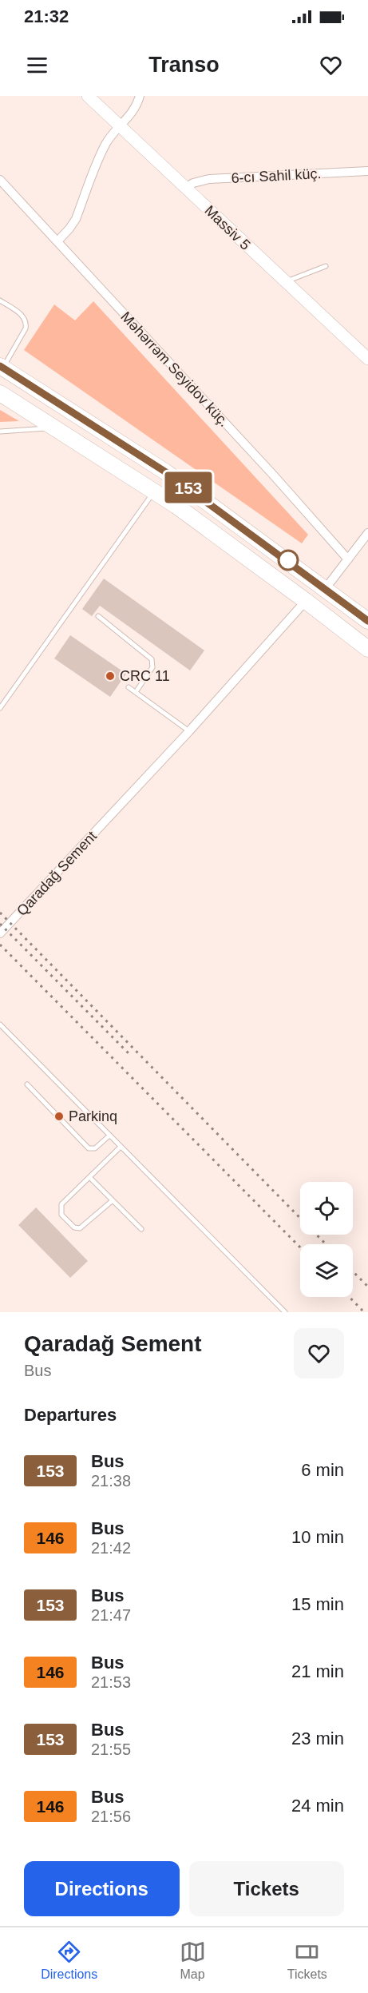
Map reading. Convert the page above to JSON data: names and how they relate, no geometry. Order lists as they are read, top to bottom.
{
  "streets": {
    "street": [
      "6-cı Sahil küç.",
      "Massiv 5",
      "Məhərrəm Seyidov küç.",
      "Qaradağ Sement"
    ]
  },
  "crossings": [
    ["6-cı Sahil küç.", "Massiv 5"]
  ],
  "places": ["CRC 11", "Parkinq"],
  "lines": ["bus line 153"],
  "page": {
    "status": "21:32",
    "header": "Transo",
    "on_map": "153",
    "heading": [
      ["Qaradağ Sement", "Bus"],
      "Departures"
    ],
    "list": [
      {
        "mark": "153",
        "name": "Bus",
        "note": "21:38",
        "value": "6 min"
      },
      {
        "mark": "146",
        "name": "Bus",
        "note": "21:42",
        "value": "10 min"
      },
      {
        "mark": "153",
        "name": "Bus",
        "note": "21:47",
        "value": "15 min"
      },
      {
        "mark": "146",
        "name": "Bus",
        "note": "21:53",
        "value": "21 min"
      },
      {
        "mark": "153",
        "name": "Bus",
        "note": "21:55",
        "value": "23 min"
      },
      {
        "mark": "146",
        "name": "Bus",
        "note": "21:56",
        "value": "24 min"
      }
    ],
    "buttons": ["Directions", "Tickets"],
    "tabs": ["Directions", "Map", "Tickets"]
  }
}
